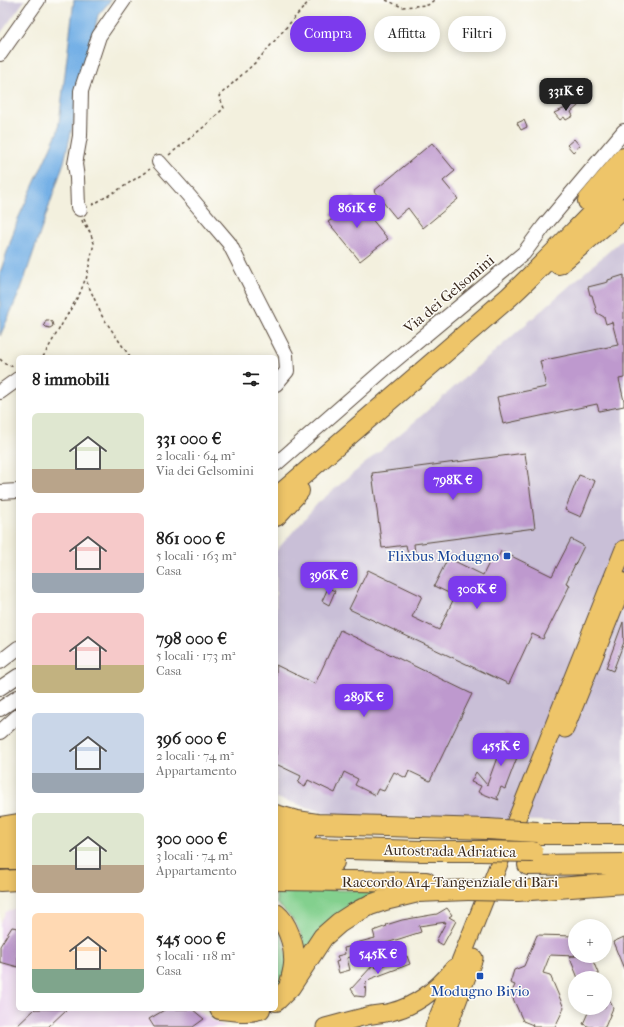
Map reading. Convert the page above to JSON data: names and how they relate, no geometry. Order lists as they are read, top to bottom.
{
  "streets": {
    "highway": ["Autostrada Adriatica", "Raccordo A14-Tangenziale di Bari"],
    "street": ["Via dei Gelsomini"]
  },
  "crossings": [
    ["Autostrada Adriatica", "Raccordo A14-Tangenziale di Bari"]
  ],
  "places": {
    "transit": ["Flixbus Modugno", "Modugno Bivio"]
  },
  "page": {
    "chip": ["Compra", "Affitta", "Filtri"],
    "price": [
      "331K €",
      "861K €",
      "798K €",
      "396K €",
      "300K €",
      "289K €",
      "455K €",
      "545K €"
    ],
    "heading": "8 immobili",
    "list": [
      {
        "name": "331 000 €",
        "note": "2 locali · 64 m² · Via dei Gelsomini"
      },
      {
        "name": "861 000 €",
        "note": "5 locali · 163 m² · Casa"
      },
      {
        "name": "798 000 €",
        "note": "5 locali · 173 m² · Casa"
      },
      {
        "name": "396 000 €",
        "note": "2 locali · 74 m² · Appartamento"
      },
      {
        "name": "300 000 €",
        "note": "3 locali · 74 m² · Appartamento"
      },
      {
        "name": "545 000 €",
        "note": "5 locali · 118 m² · Casa"
      }
    ],
    "map_buttons": ["+", "−"]
  }
}
